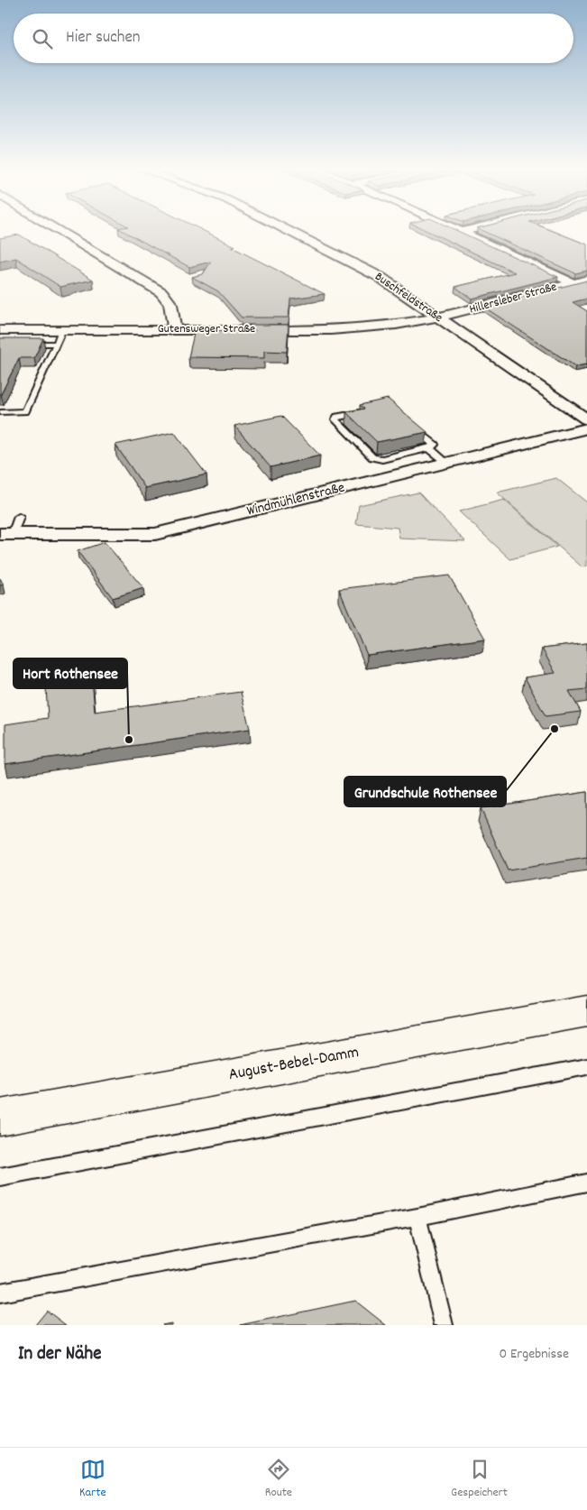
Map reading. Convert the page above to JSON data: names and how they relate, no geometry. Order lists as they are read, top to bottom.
{
  "streets": {
    "main road": ["August-Bebel-Damm"],
    "street": [
      "Buschfeldstraße",
      "Hillersleber Straße",
      "Gutensweger Straße",
      "Windmühlenstraße"
    ]
  },
  "crossings": [
    ["Buschfeldstraße", "Hillersleber Straße"],
    ["Buschfeldstraße", "Gutensweger Straße"],
    ["Hillersleber Straße", "Gutensweger Straße"]
  ],
  "places": ["Grundschule Rothensee", "Hort Rothensee"],
  "page": {
    "search": "Hier suchen",
    "heading": ["In der Nähe", "0 Ergebnisse"],
    "nav": ["Karte", "Route", "Gespeichert"]
  }
}
